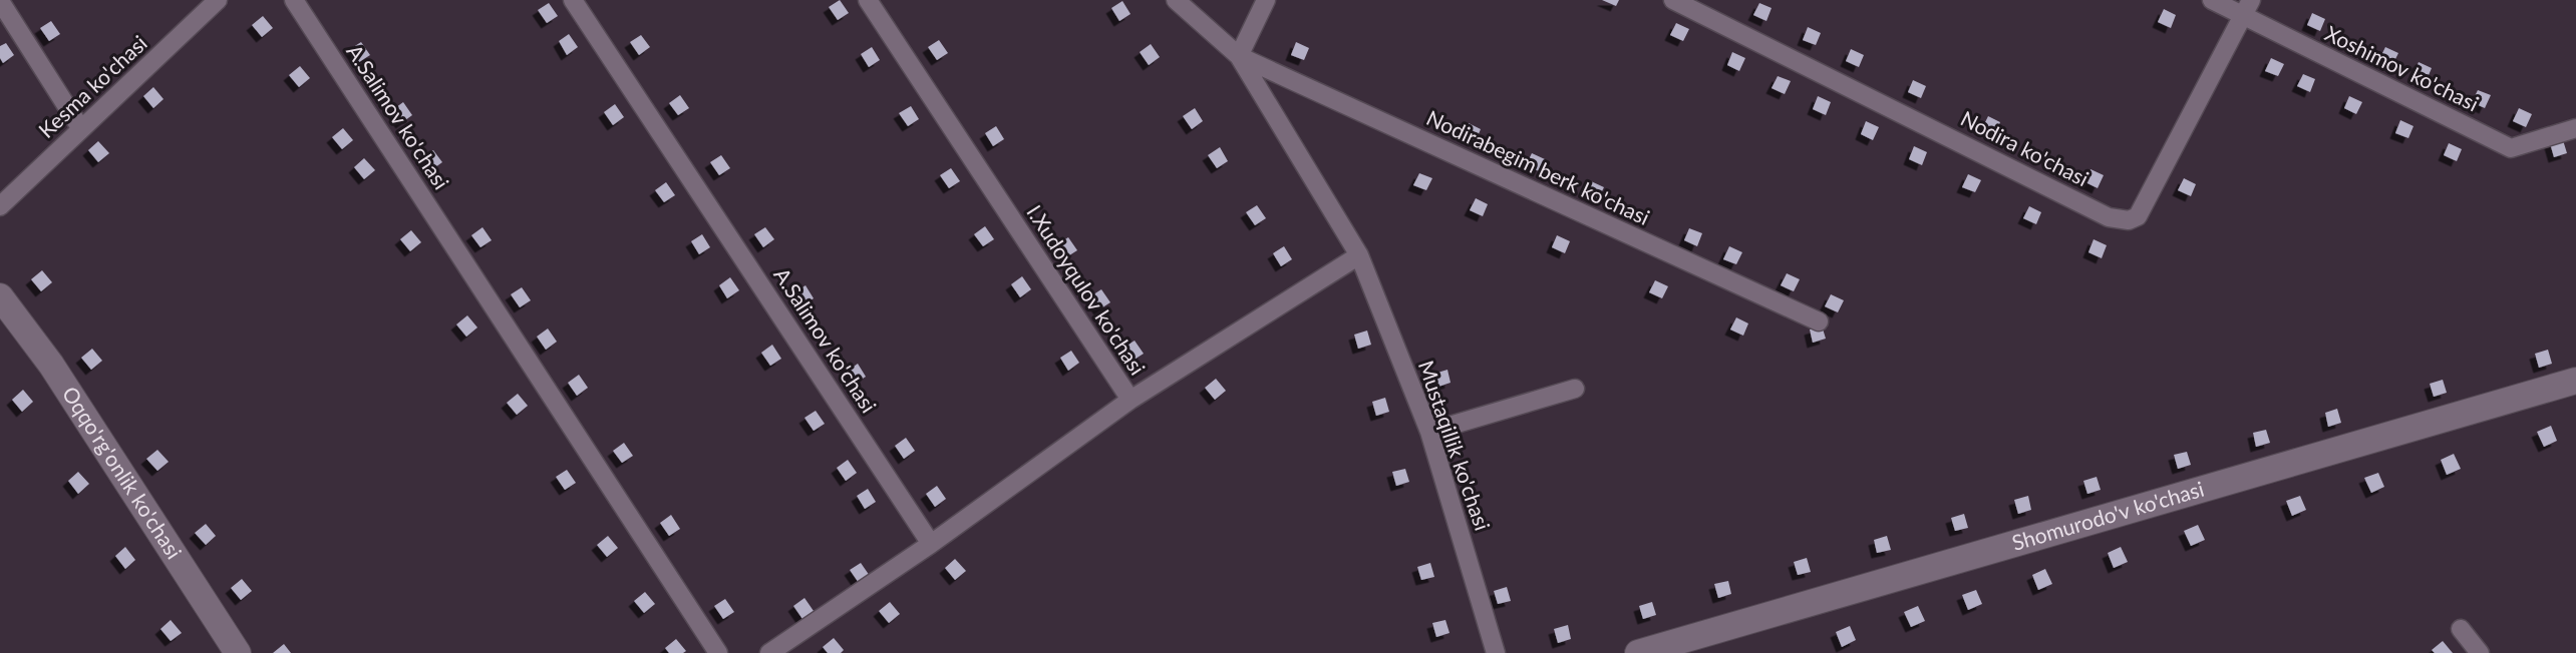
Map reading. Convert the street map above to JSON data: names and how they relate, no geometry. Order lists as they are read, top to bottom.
{
  "streets": {
    "street": [
      "Xoshimov ko'chasi",
      "Kesma ko'chasi",
      "A.Salimov ko'chasi",
      "Nodira ko'chasi",
      "Nodirabegim berk ko'chasi",
      "I.Xudoyqulov ko'chasi",
      "Mustaqillik ko'chasi",
      "Oqqo'rg'onlik ko'chasi",
      "Shomurodo'v ko'chasi"
    ]
  },
  "crossings": [
    ["Xoshimov ko'chasi", "Nodira ko'chasi"],
    ["A.Salimov ko'chasi", "I.Xudoyqulov ko'chasi"],
    ["Nodirabegim berk ko'chasi", "Mustaqillik ko'chasi"]
  ]
}
